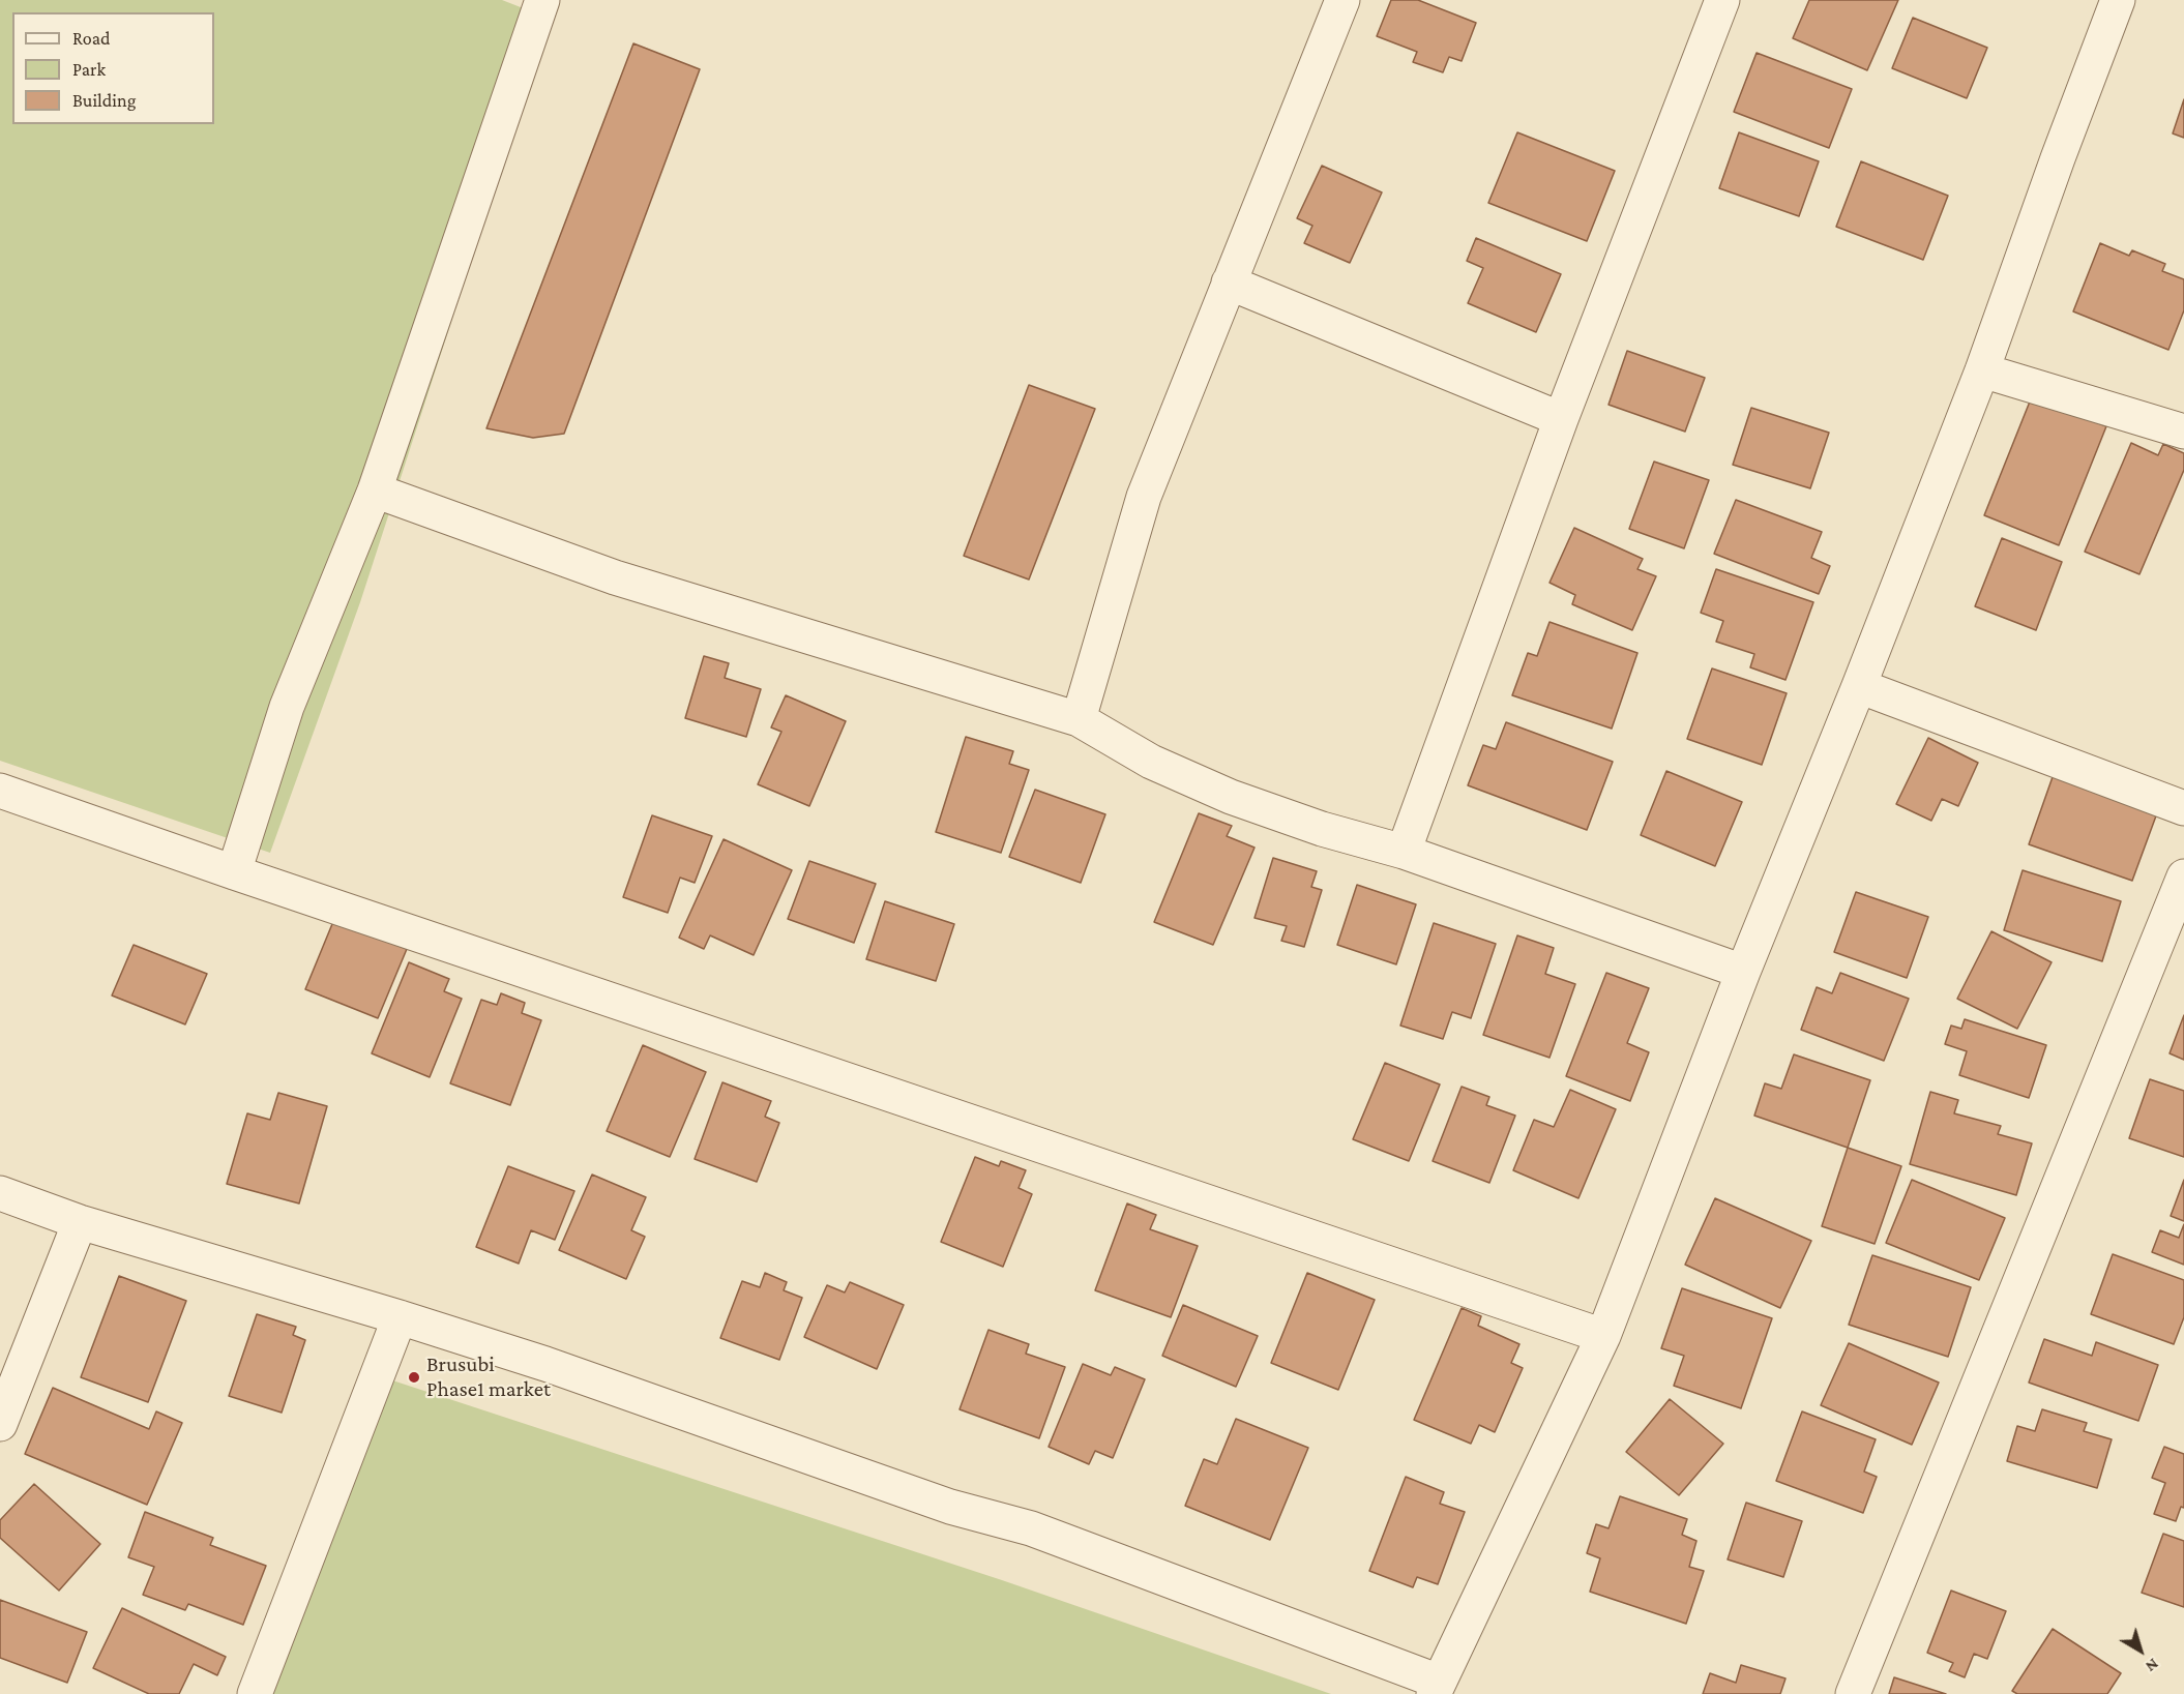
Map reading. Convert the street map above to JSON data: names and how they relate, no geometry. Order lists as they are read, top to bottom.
{
  "places": ["Brusubi Phase1 market"],
  "legend": ["Road", "Park", "Building"],
  "north": "bottom right"
}
